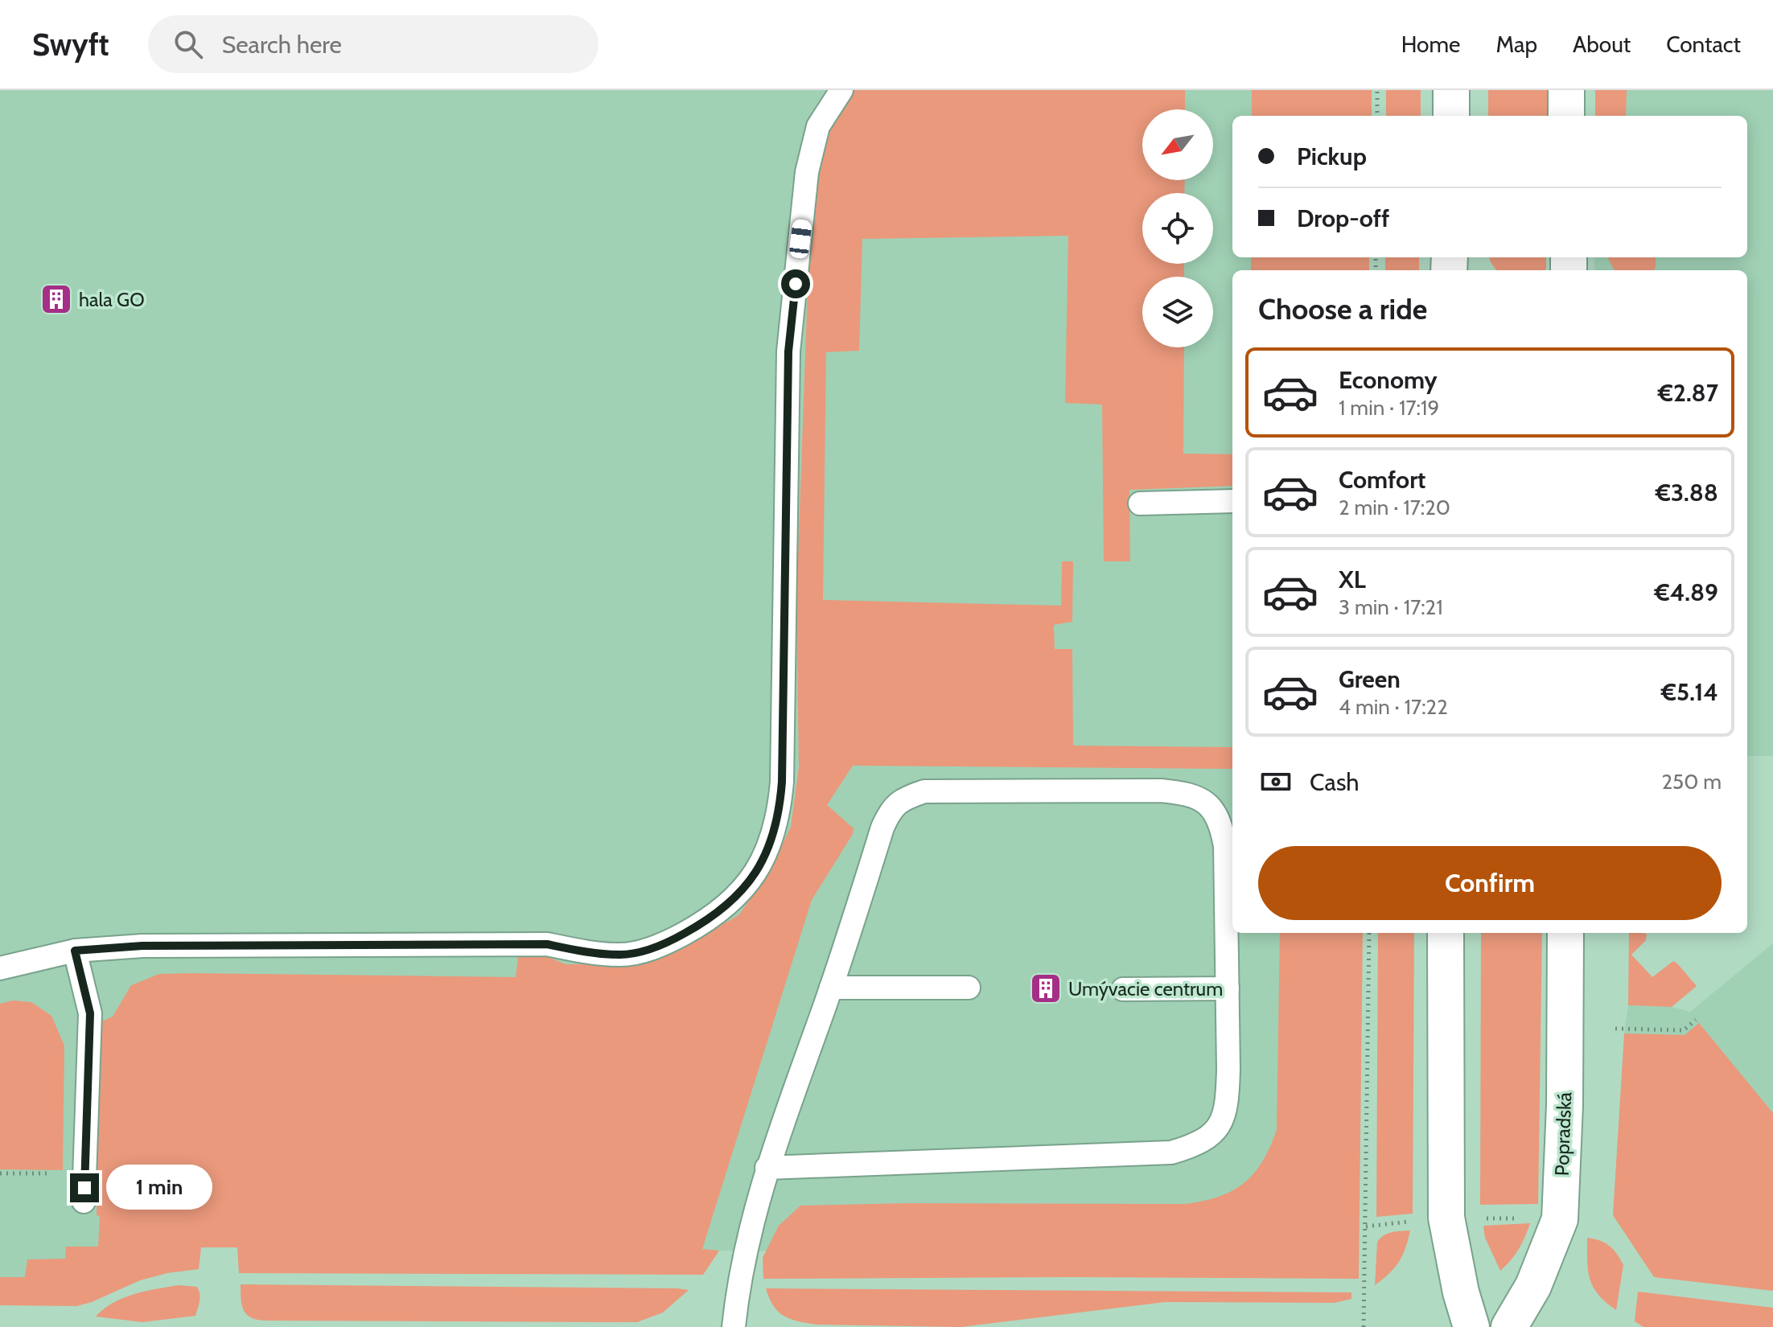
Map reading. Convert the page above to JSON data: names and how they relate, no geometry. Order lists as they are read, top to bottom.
{
  "streets": {
    "street": ["Popradská"]
  },
  "places": {
    "building": ["hala GO", "Umývacie centrum"]
  },
  "north": "bottom left",
  "page": {
    "header": "Swyft",
    "search": "Search here",
    "nav": [
      "Home",
      "Map",
      "About",
      "Contact"
    ],
    "banner": ["Pickup", "Drop-off"],
    "heading": "Choose a ride",
    "list": [
      {
        "name": "Economy",
        "note": "1 min · 17:19",
        "value": "€2.87"
      },
      {
        "name": "Comfort",
        "note": "2 min · 17:20",
        "value": "€3.88"
      },
      {
        "name": "XL",
        "note": "3 min · 17:21",
        "value": "€4.89"
      },
      {
        "name": "Green",
        "note": "4 min · 17:22",
        "value": "€5.14"
      }
    ],
    "pay": ["Cash", "250 m"],
    "buttons": "Confirm",
    "bubble": "1 min"
  }
}
